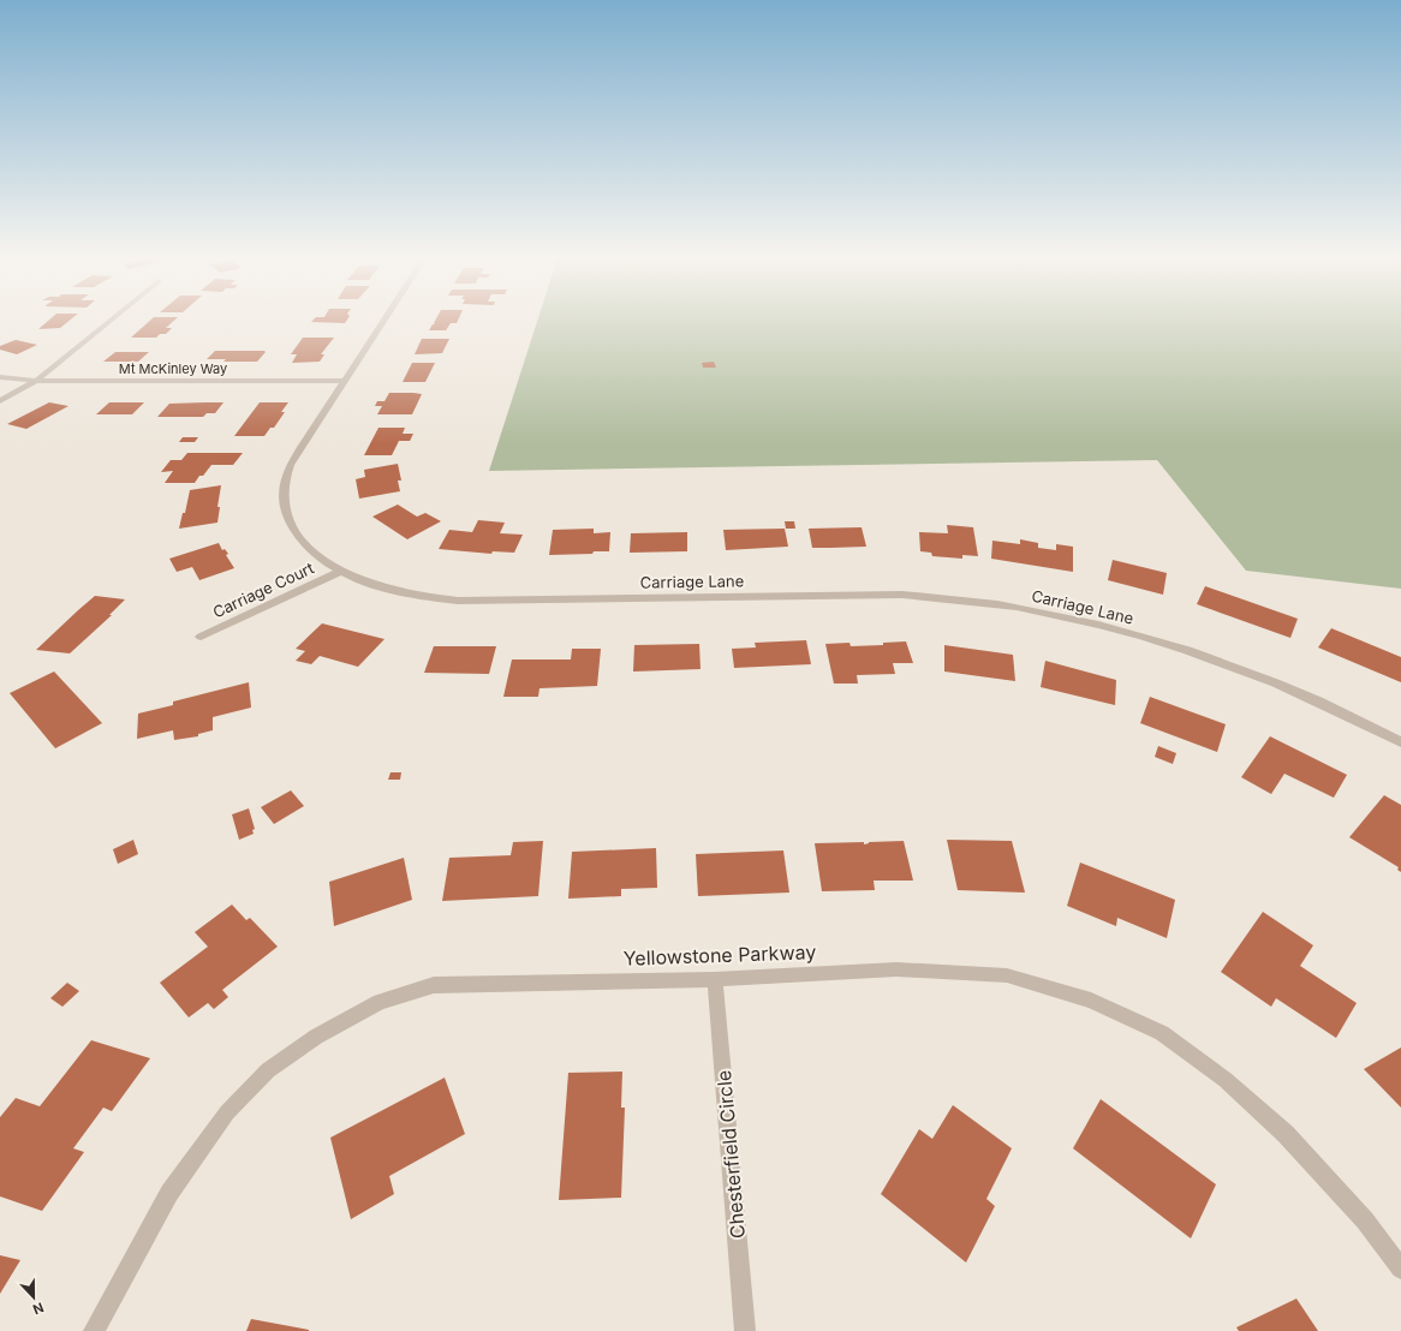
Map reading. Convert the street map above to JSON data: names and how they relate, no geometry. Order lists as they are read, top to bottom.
{
  "streets": {
    "street": [
      "Mt McKinley Way",
      "Carriage Lane",
      "Carriage Court",
      "Yellowstone Parkway",
      "Chesterfield Circle"
    ]
  },
  "crossings": [
    ["Mt McKinley Way", "Carriage Lane"],
    ["Carriage Lane", "Carriage Court"],
    ["Yellowstone Parkway", "Chesterfield Circle"]
  ],
  "north": "bottom"
}
